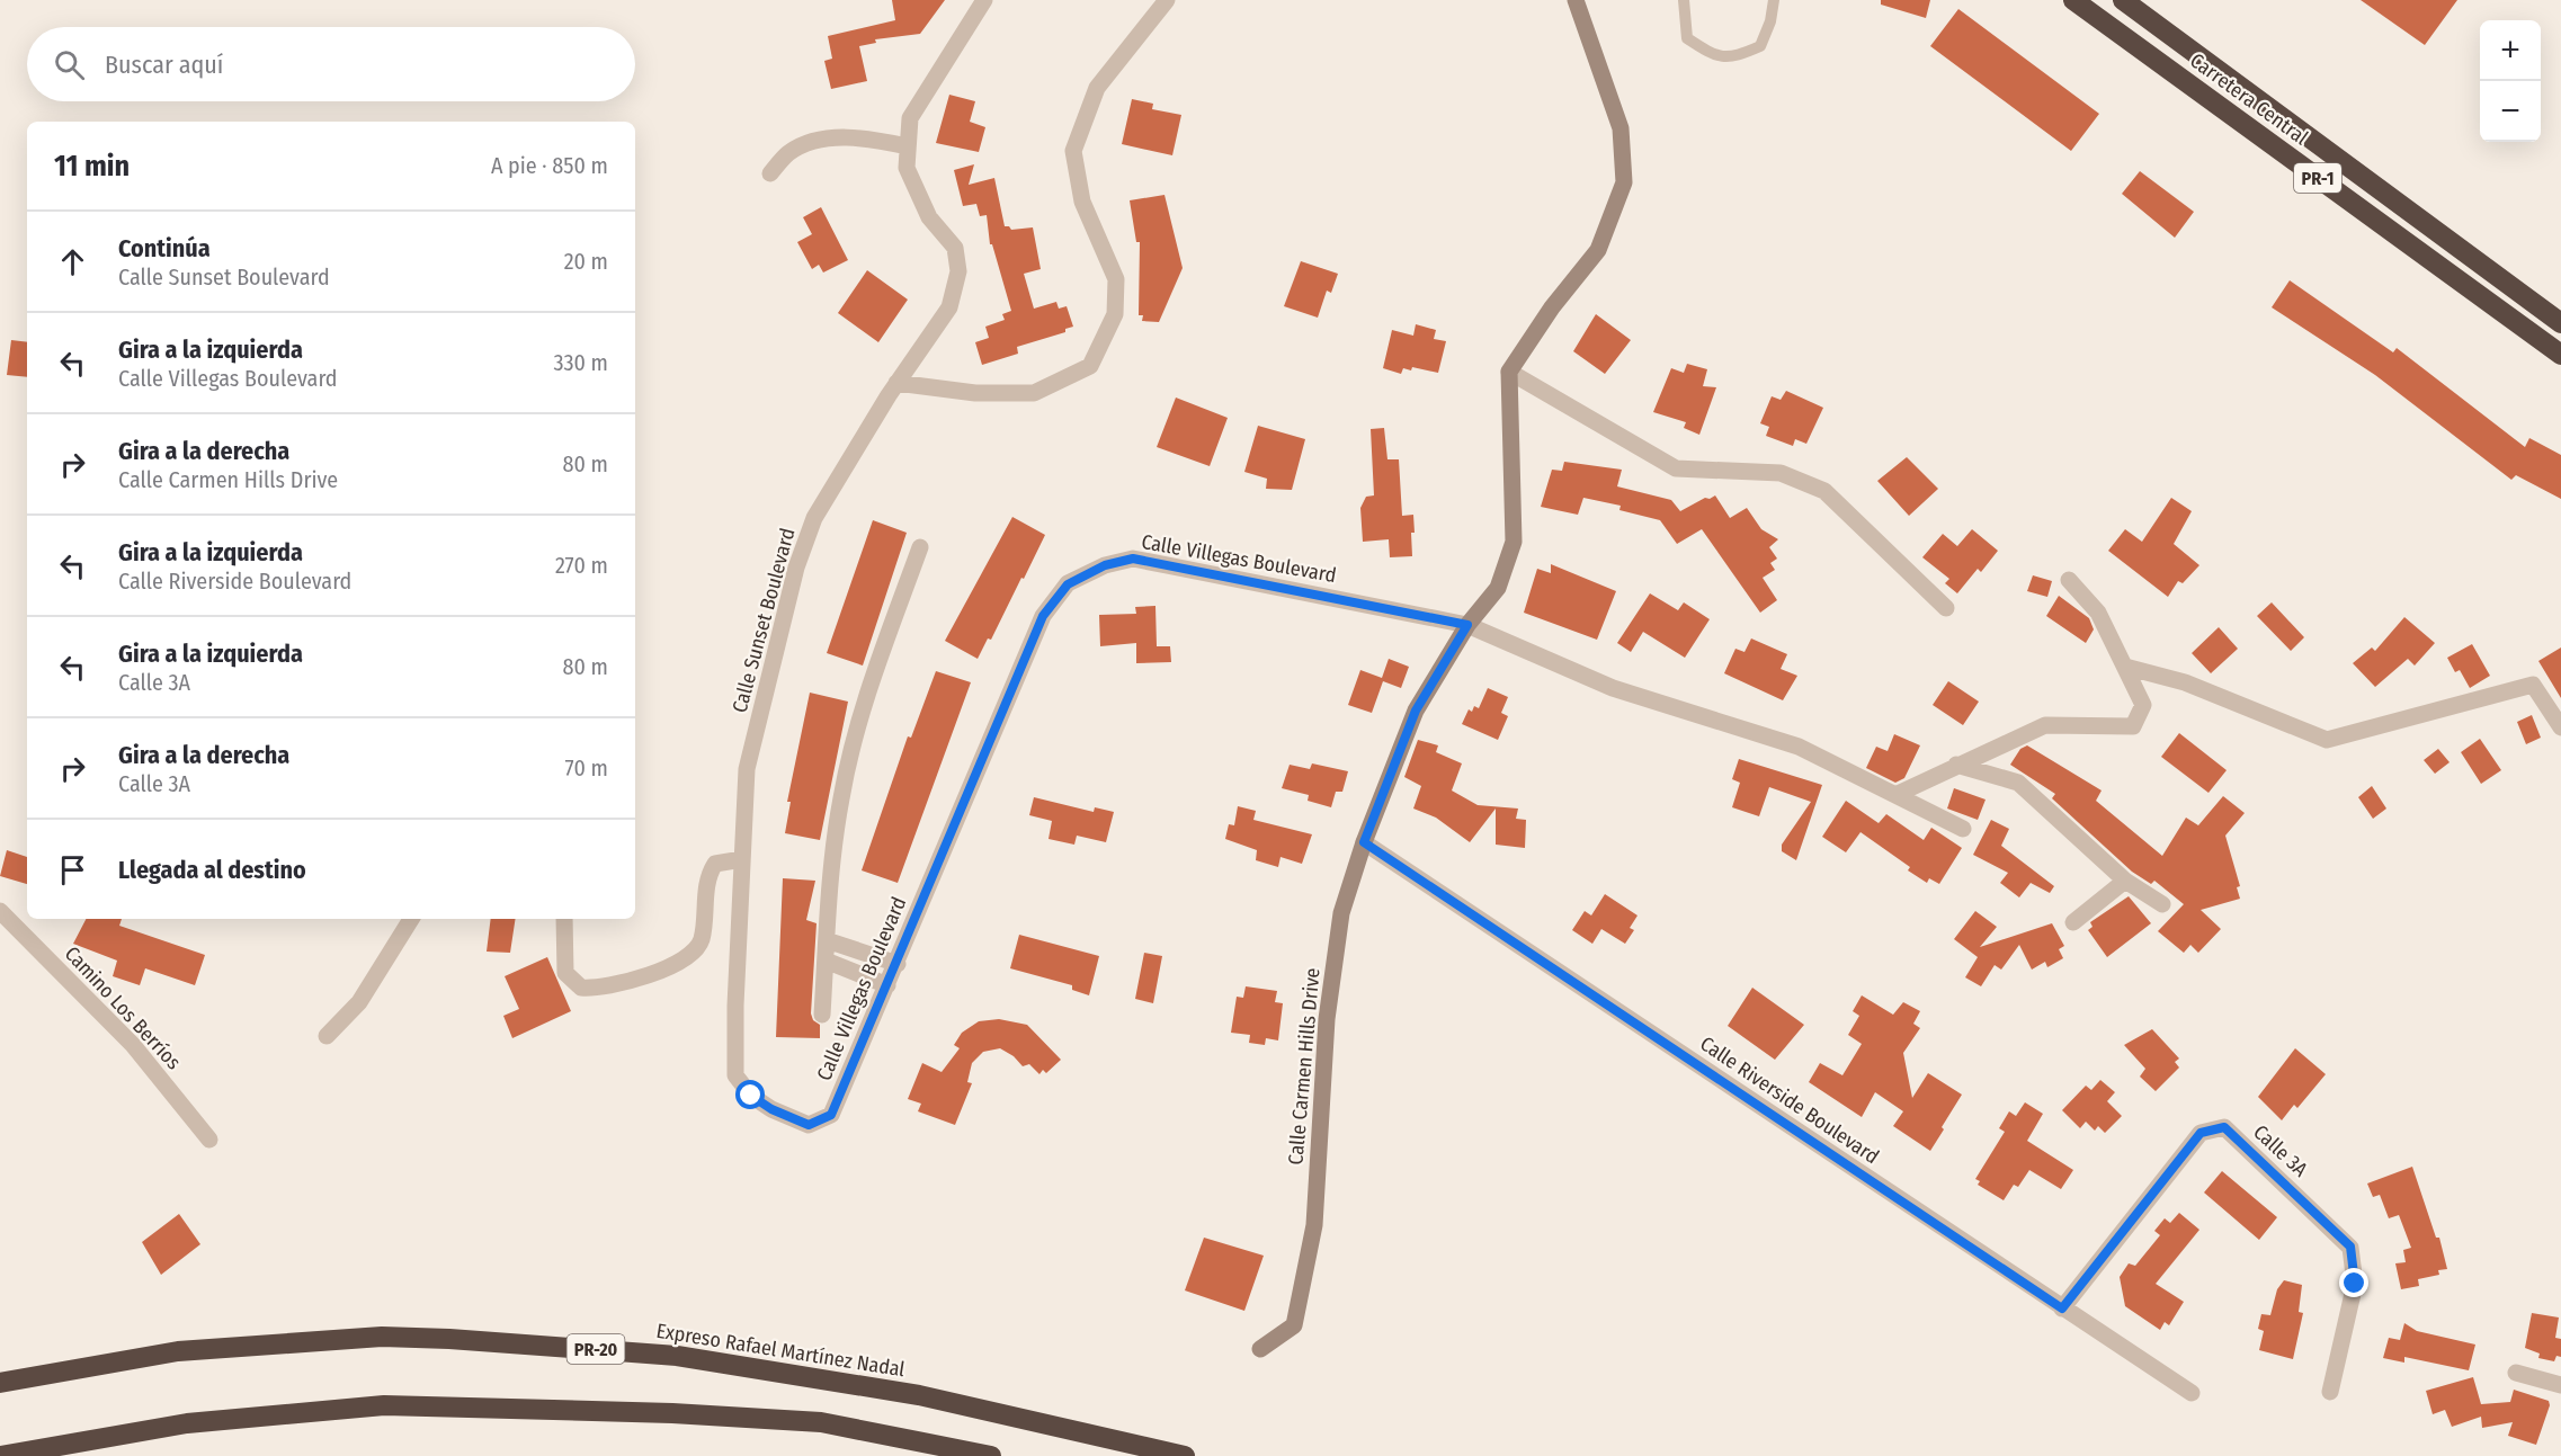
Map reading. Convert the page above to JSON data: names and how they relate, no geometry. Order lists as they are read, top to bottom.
{
  "streets": {
    "highway": [
      "Carretera Central",
      "PR-1",
      "PR-20",
      "Expreso Rafael Martínez Nadal"
    ],
    "street": [
      "Calle Villegas Boulevard",
      "Calle Sunset Boulevard",
      "Camino Los Berríos",
      "Calle Carmen Hills Drive",
      "Calle Riverside Boulevard",
      "Calle 3A"
    ]
  },
  "crossings": [
    ["Calle Villegas Boulevard", "Calle Sunset Boulevard"],
    ["Calle Villegas Boulevard", "Calle Carmen Hills Drive"],
    ["Calle Carmen Hills Drive", "Calle Riverside Boulevard"],
    ["Calle Riverside Boulevard", "Calle 3A"]
  ],
  "page": {
    "map_buttons": ["+", "−"],
    "search": "Buscar aquí",
    "heading": ["11 min", "A pie · 850 m"],
    "list": [
      ["Continúa", "Calle Sunset Boulevard", "20 m"],
      ["Gira a la izquierda", "Calle Villegas Boulevard", "330 m"],
      ["Gira a la derecha", "Calle Carmen Hills Drive", "80 m"],
      ["Gira a la izquierda", "Calle Riverside Boulevard", "270 m"],
      ["Gira a la izquierda", "Calle 3A", "80 m"],
      ["Gira a la derecha", "Calle 3A", "70 m"],
      "Llegada al destino"
    ]
  }
}
